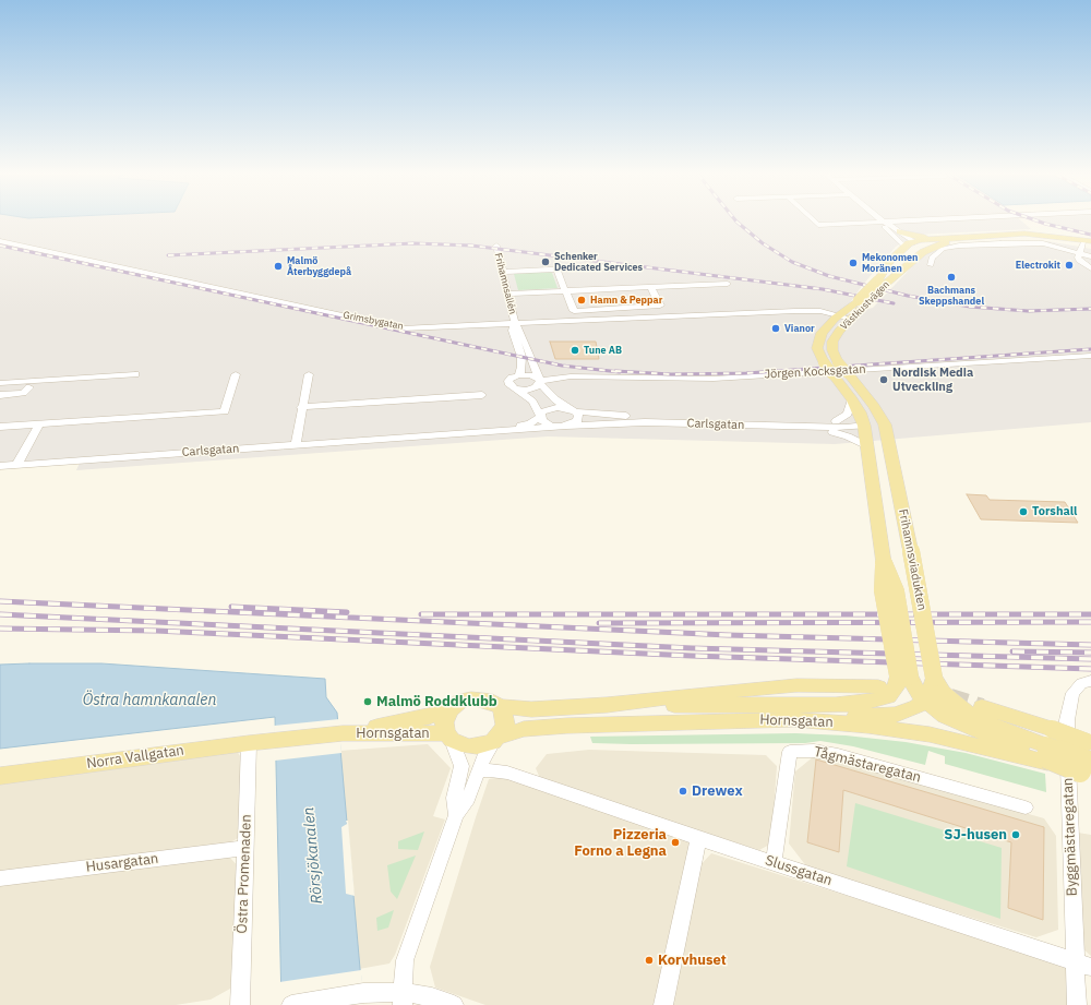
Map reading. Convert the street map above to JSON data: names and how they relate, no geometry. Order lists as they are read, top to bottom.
{
  "streets": {
    "main road": [
      "Västkustvägen",
      "Carlsgatan",
      "Frihamnsviadukten",
      "Hornsgatan",
      "Norra Vallgatan"
    ],
    "street": [
      "Frihamnsallén",
      "Grimsbygatan",
      "Jörgen Kocksgatan",
      "Tågmästaregatan",
      "Byggmästaregatan",
      "Husargatan",
      "Slussgatan",
      "Östra Promenaden"
    ]
  },
  "crossings": [
    ["Frihamnsallén", "Grimsbygatan"],
    ["Frihamnsallén", "Jörgen Kocksgatan"],
    ["Västkustvägen", "Grimsbygatan"],
    ["Västkustvägen", "Carlsgatan"],
    ["Västkustvägen", "Frihamnsviadukten"],
    ["Carlsgatan", "Frihamnsviadukten"],
    ["Frihamnsviadukten", "Hornsgatan"],
    ["Hornsgatan", "Norra Vallgatan"],
    ["Norra Vallgatan", "Östra Promenaden"],
    ["Tågmästaregatan", "Slussgatan"],
    ["Byggmästaregatan", "Slussgatan"],
    ["Husargatan", "Östra Promenaden"]
  ],
  "water": ["Östra hamnkanalen", "Rörsjökanalen"],
  "places": [
    "Schenker Dedicated Services",
    "Mekonomen Moränen",
    "Electrokit",
    "Malmö Återbyggdepå",
    "Bachmans Skeppshandel",
    "Hamn & Peppar",
    "Vianor",
    "Tune AB",
    "Nordisk Media Utveckling",
    "Torshall",
    "Malmö Roddklubb",
    "Drewex",
    "SJ-husen",
    "Pizzeria Forno a Legna",
    "Korvhuset"
  ]
}
